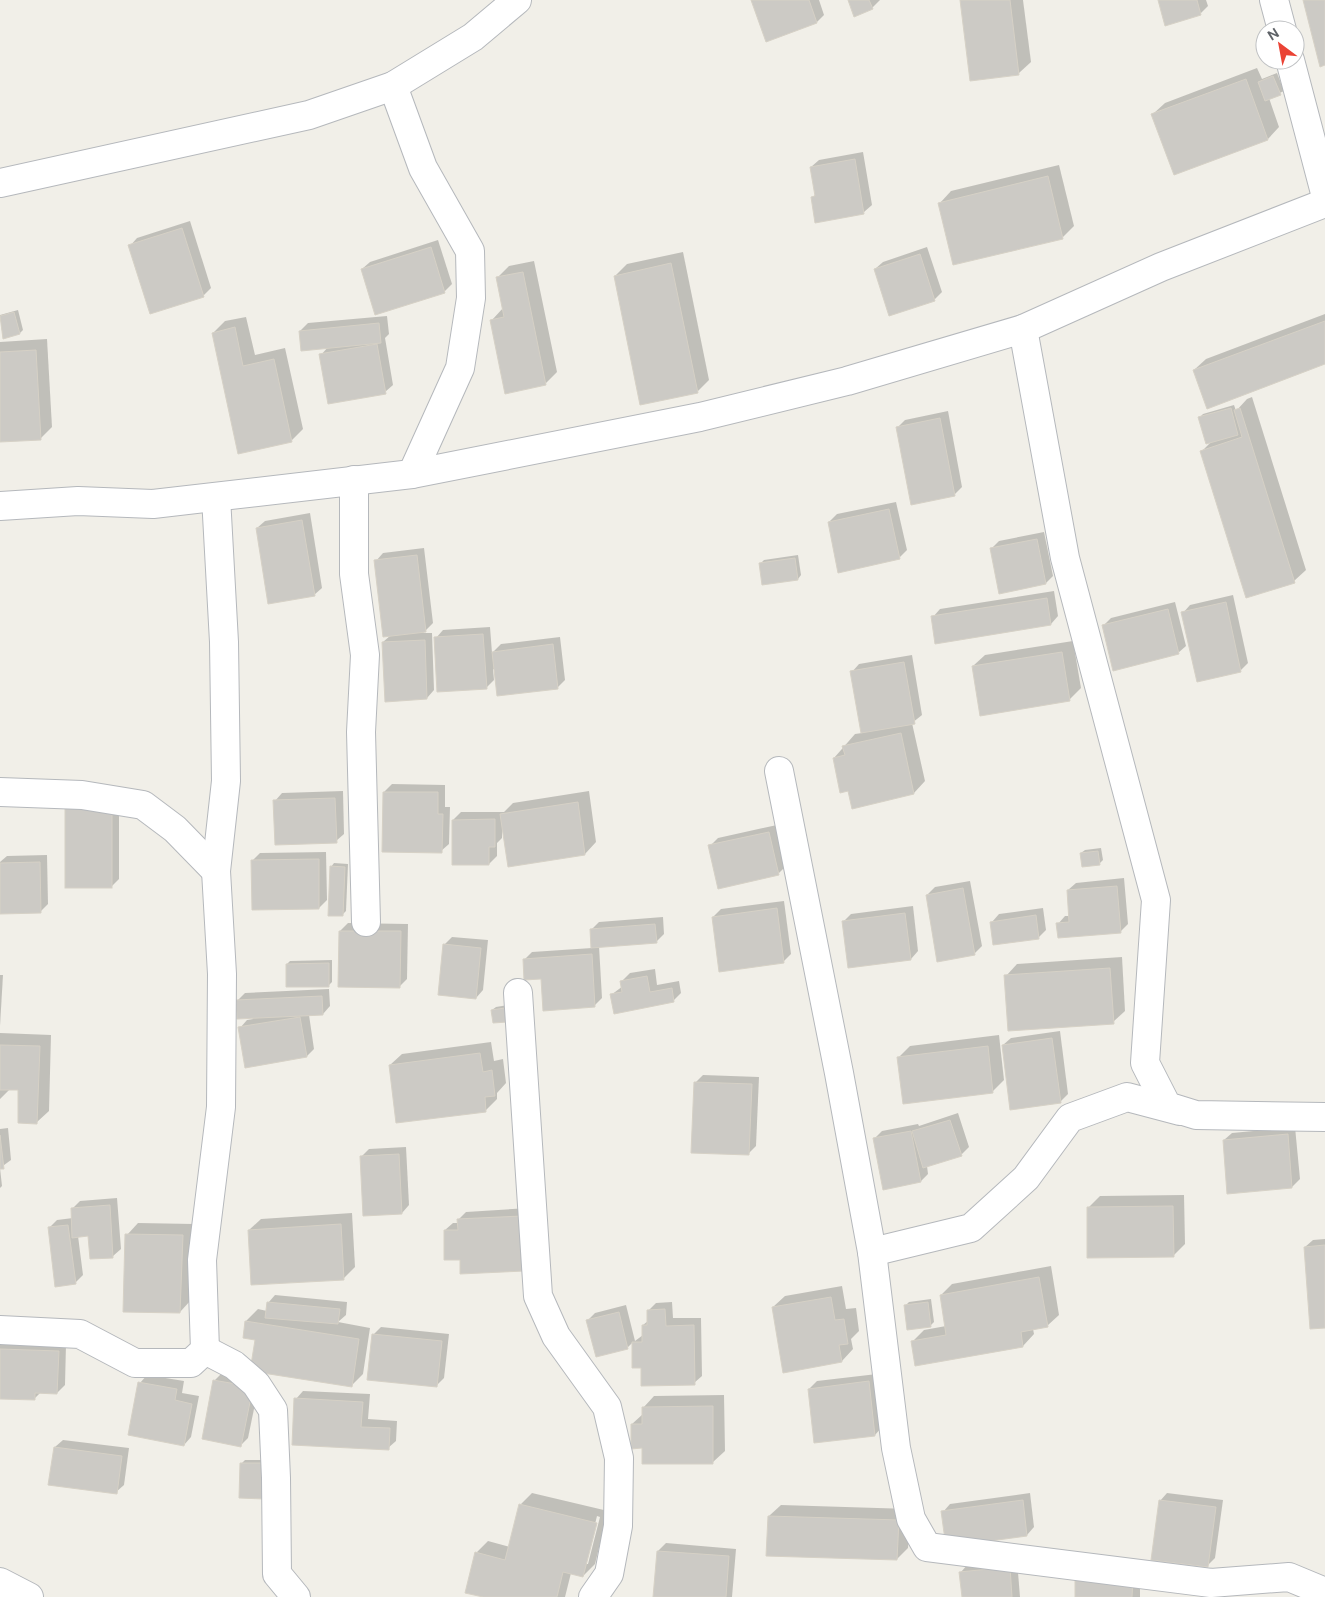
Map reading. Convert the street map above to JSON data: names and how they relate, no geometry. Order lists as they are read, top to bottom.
{
  "north": "top left"
}
